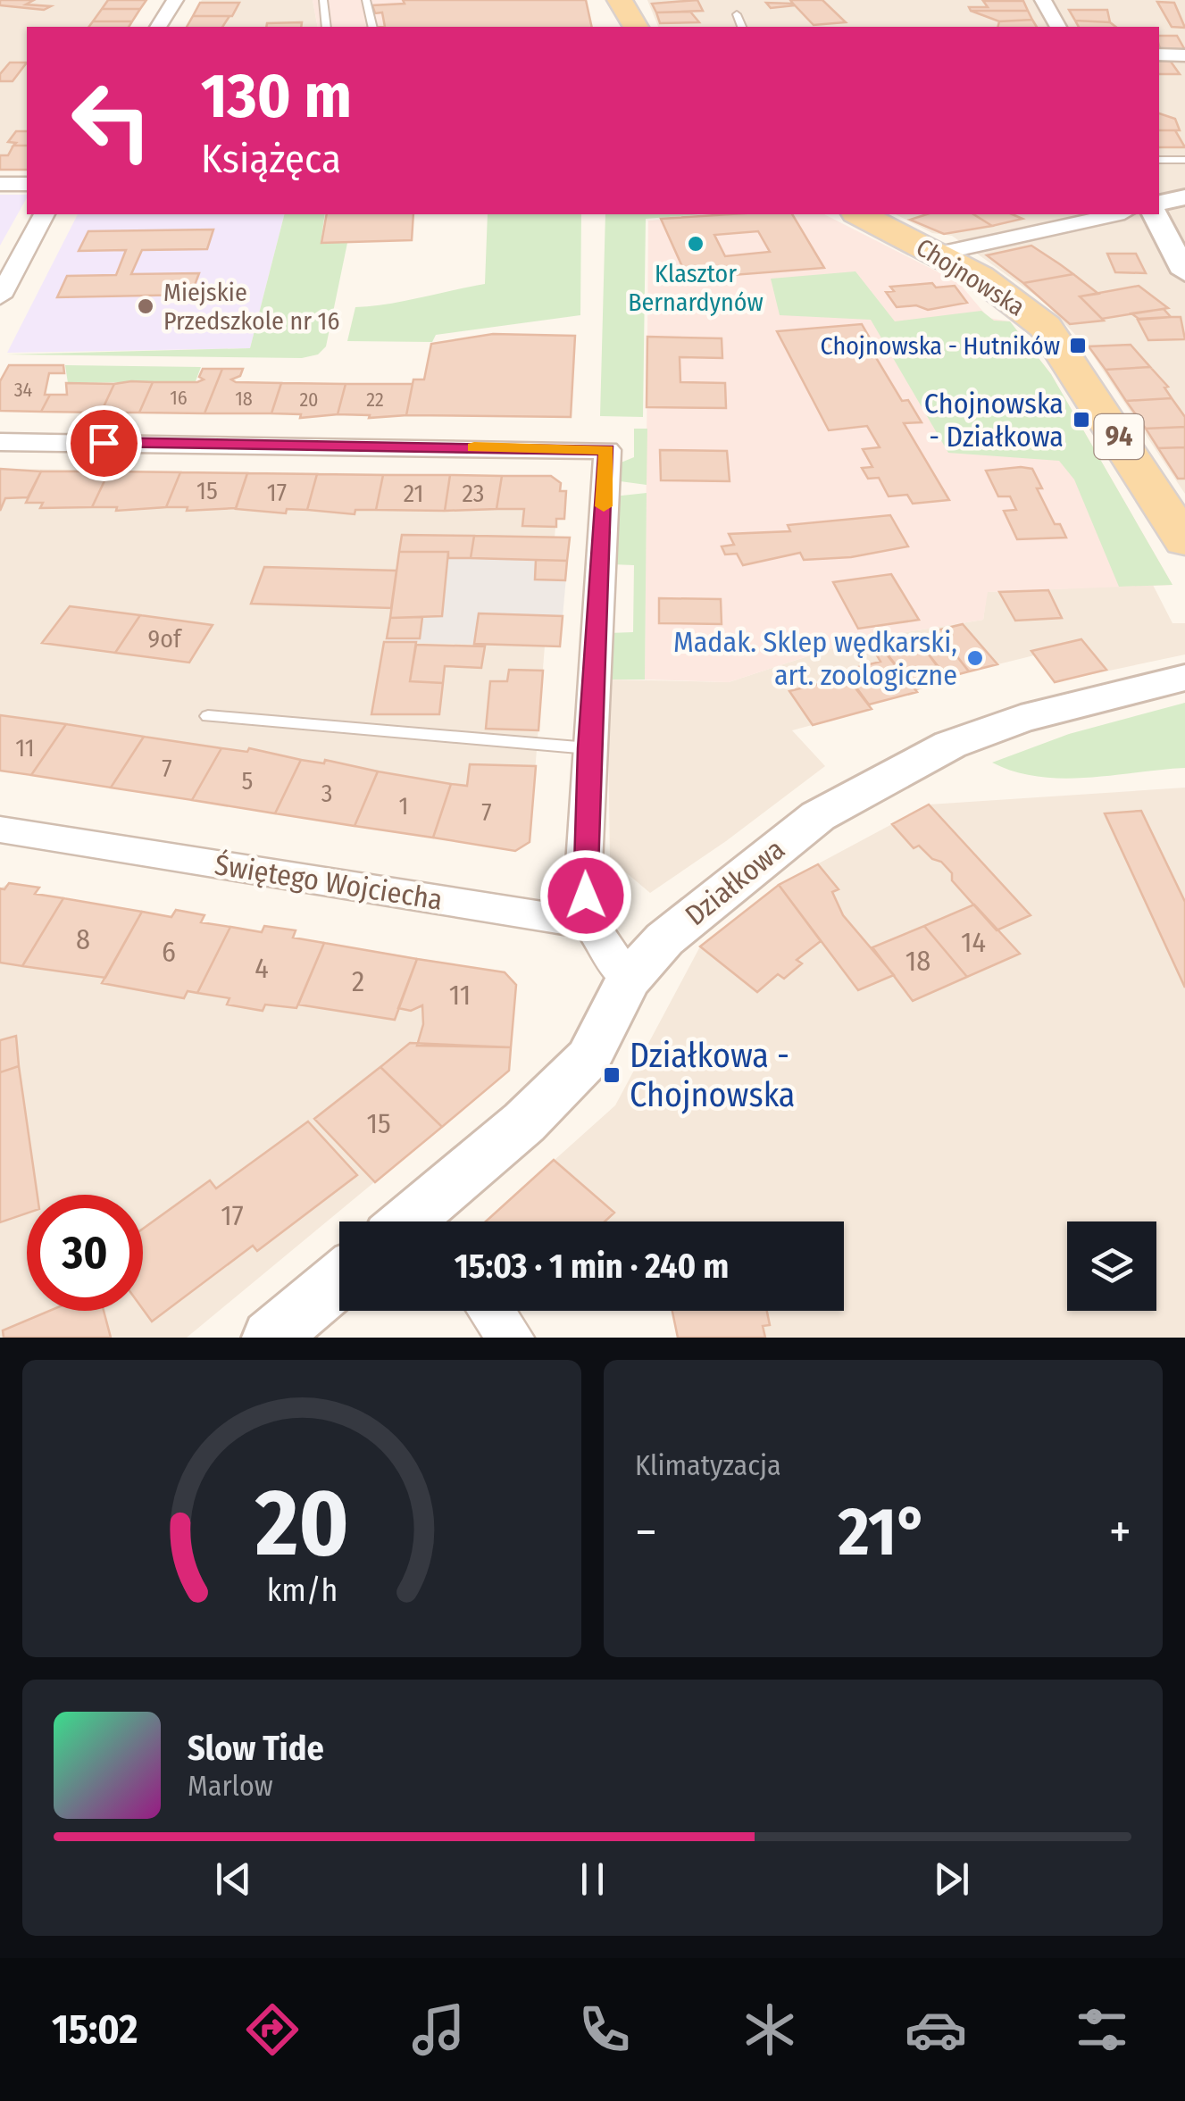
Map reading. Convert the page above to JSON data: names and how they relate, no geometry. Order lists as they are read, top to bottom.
{
  "streets": {
    "main road": ["Chojnowska", "94"],
    "street": ["Świętego Wojciecha", "Działkowa"]
  },
  "places": {
    "other": ["Klasztor Bernardynów", "Miejskie Przedszkole nr 16", "Madak. Sklep wędkarski, art. zoologiczne"],
    "transit": ["Chojnowska - Hutników", "Chojnowska - Działkowa", "Działkowa - Chojnowska"]
  },
  "house_numbers": [
    "34",
    "16",
    "18",
    "20",
    "22",
    "15",
    "17",
    "21",
    "23",
    "9of",
    "11",
    "7",
    "5",
    "3",
    "1",
    "7",
    "8",
    "14",
    "6",
    "18",
    "4",
    "2",
    "11",
    "15",
    "17"
  ],
  "page": {
    "turn": ["130 m", "Książęca"],
    "limit": "30",
    "trip": "15:03 · 1 min · 240 m",
    "tile": "Klimatyzacja",
    "heat": ["−", "21°", "+"],
    "song": ["Slow Tide", "Marlow"],
    "tabs": "15:02",
    "gauge": ["20", "km/h"]
  }
}
